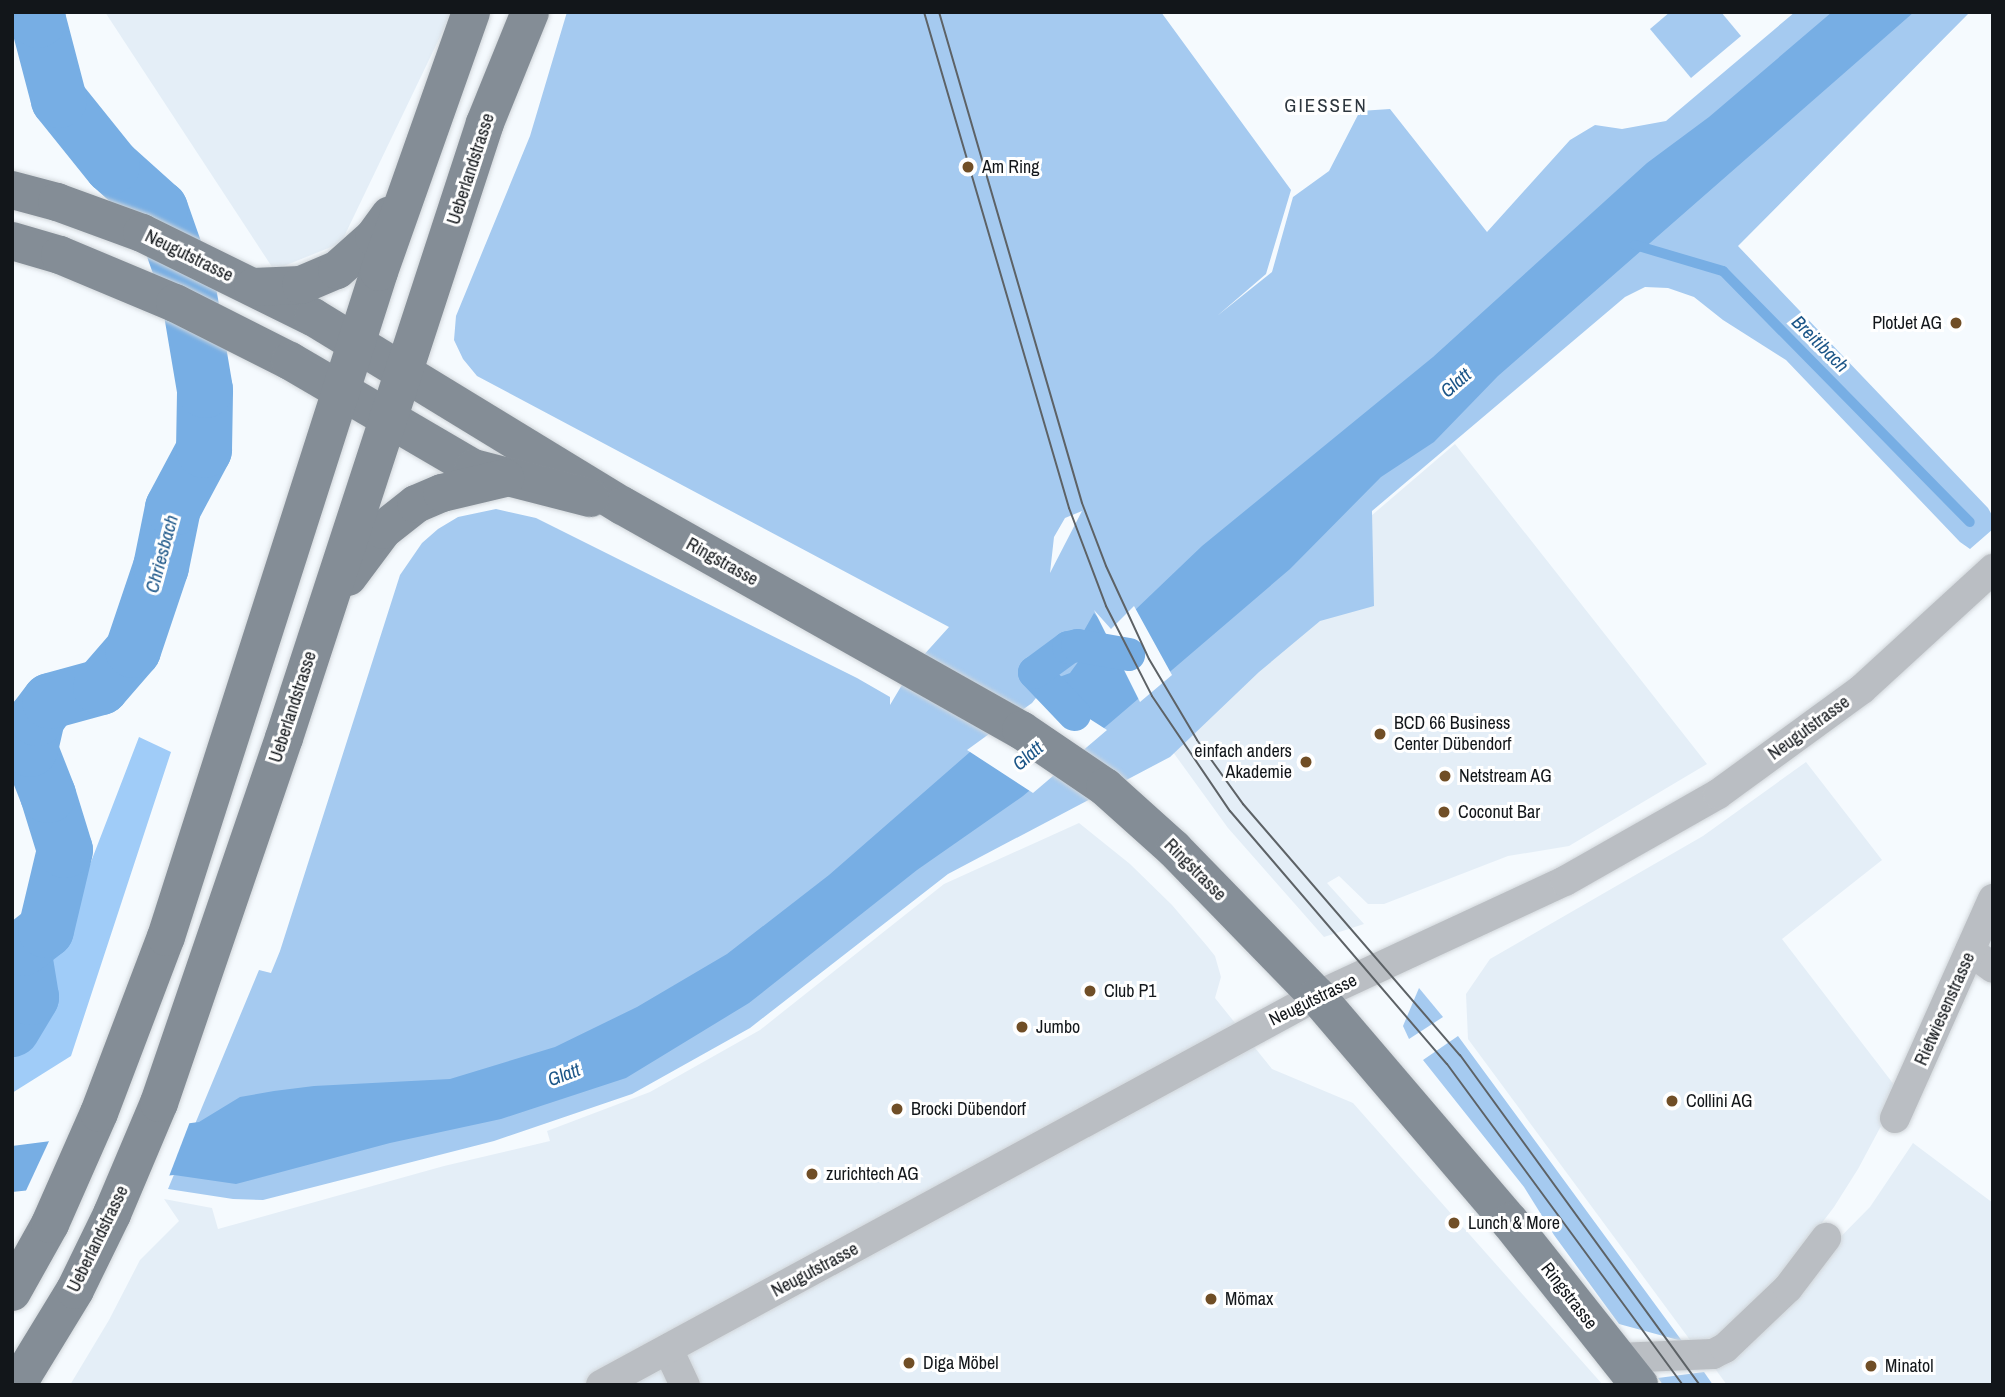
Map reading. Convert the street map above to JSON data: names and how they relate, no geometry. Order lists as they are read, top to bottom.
{
  "streets": {
    "main road": ["Ueberlandstrasse", "Neugutstrasse", "Ringstrasse"],
    "street": ["Rietwiesenstrasse"]
  },
  "crossings": [
    ["Ueberlandstrasse", "Ringstrasse"],
    ["Neugutstrasse", "Ringstrasse"]
  ],
  "districts": ["GIESSEN"],
  "water": ["Breitibach", "Glatt", "Chriesbach"],
  "places": [
    "Am Ring",
    "PlotJet AG",
    "BCD 66 Business Center Dübendorf",
    "einfach anders Akademie",
    "Netstream AG",
    "Coconut Bar",
    "Club P1",
    "Jumbo",
    "Collini AG",
    "Brocki Dübendorf",
    "zurichtech AG",
    "Lunch & More",
    "Mömax",
    "Diga Möbel",
    "Minatol"
  ]
}
